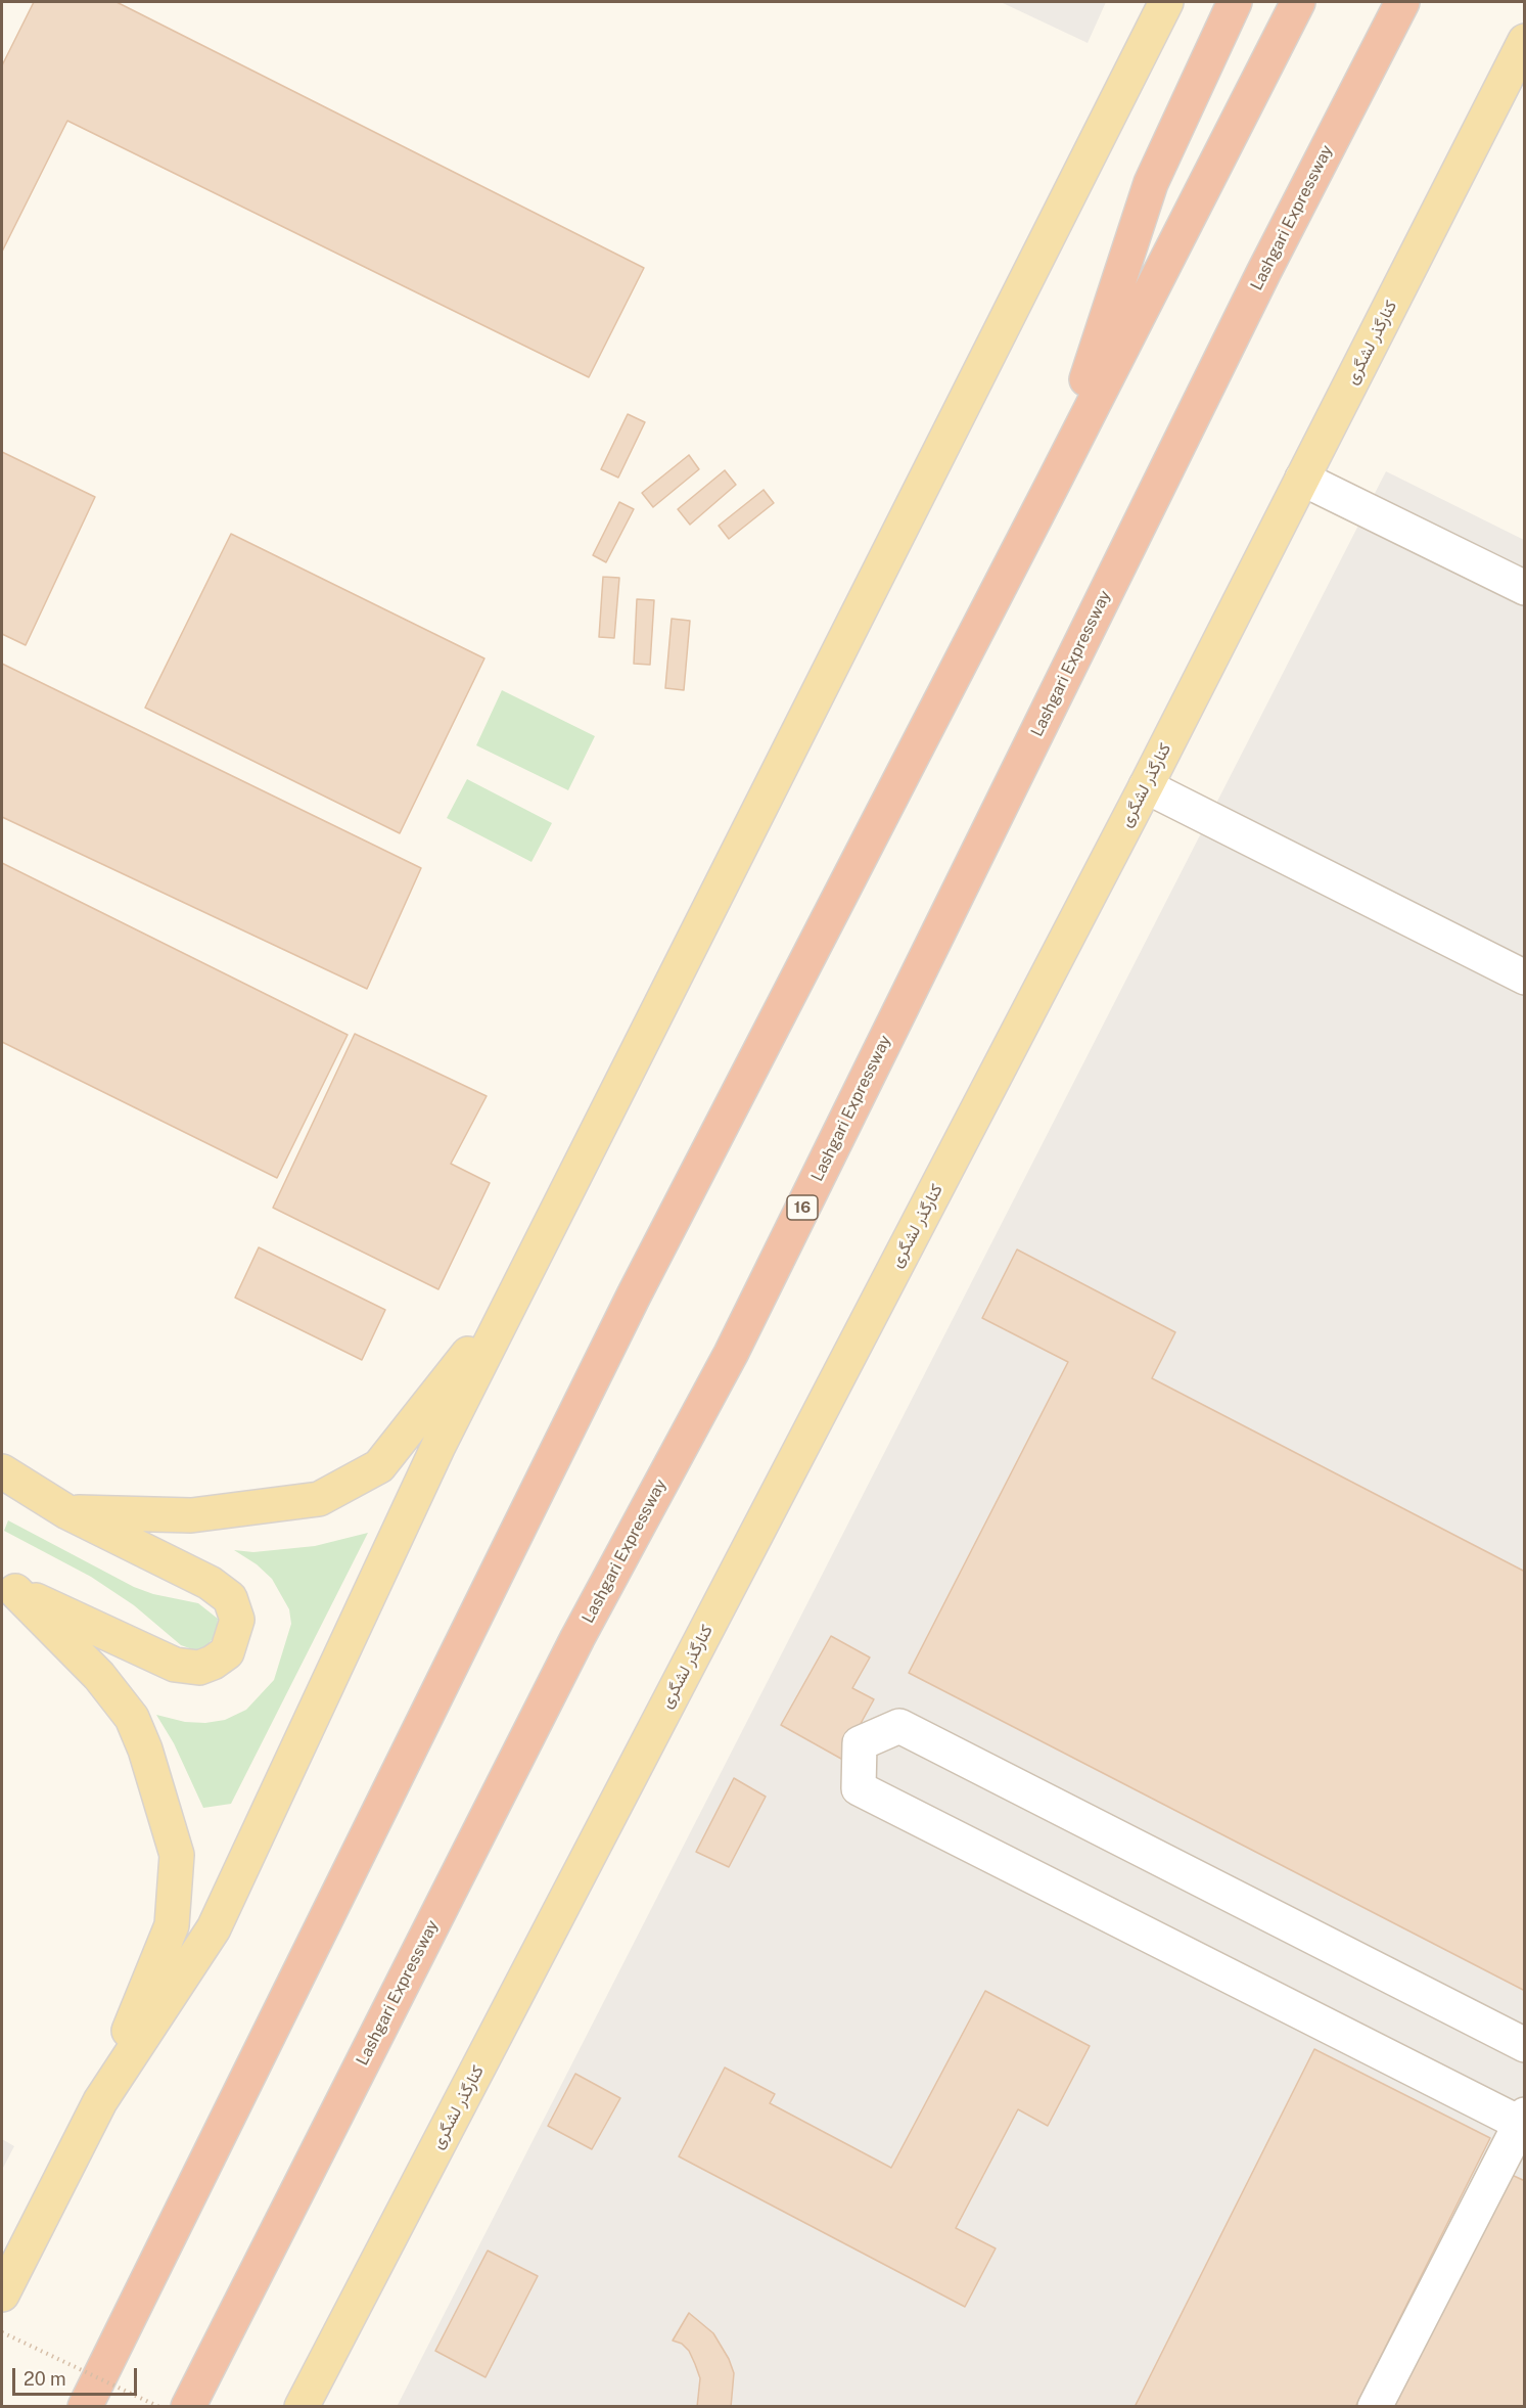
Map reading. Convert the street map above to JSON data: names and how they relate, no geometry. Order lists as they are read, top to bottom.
{
  "streets": {
    "highway": ["Lashgari Expressway", "16"],
    "main road": ["کنارگذر لشگری"]
  },
  "scale_bar": "20 m"
}
